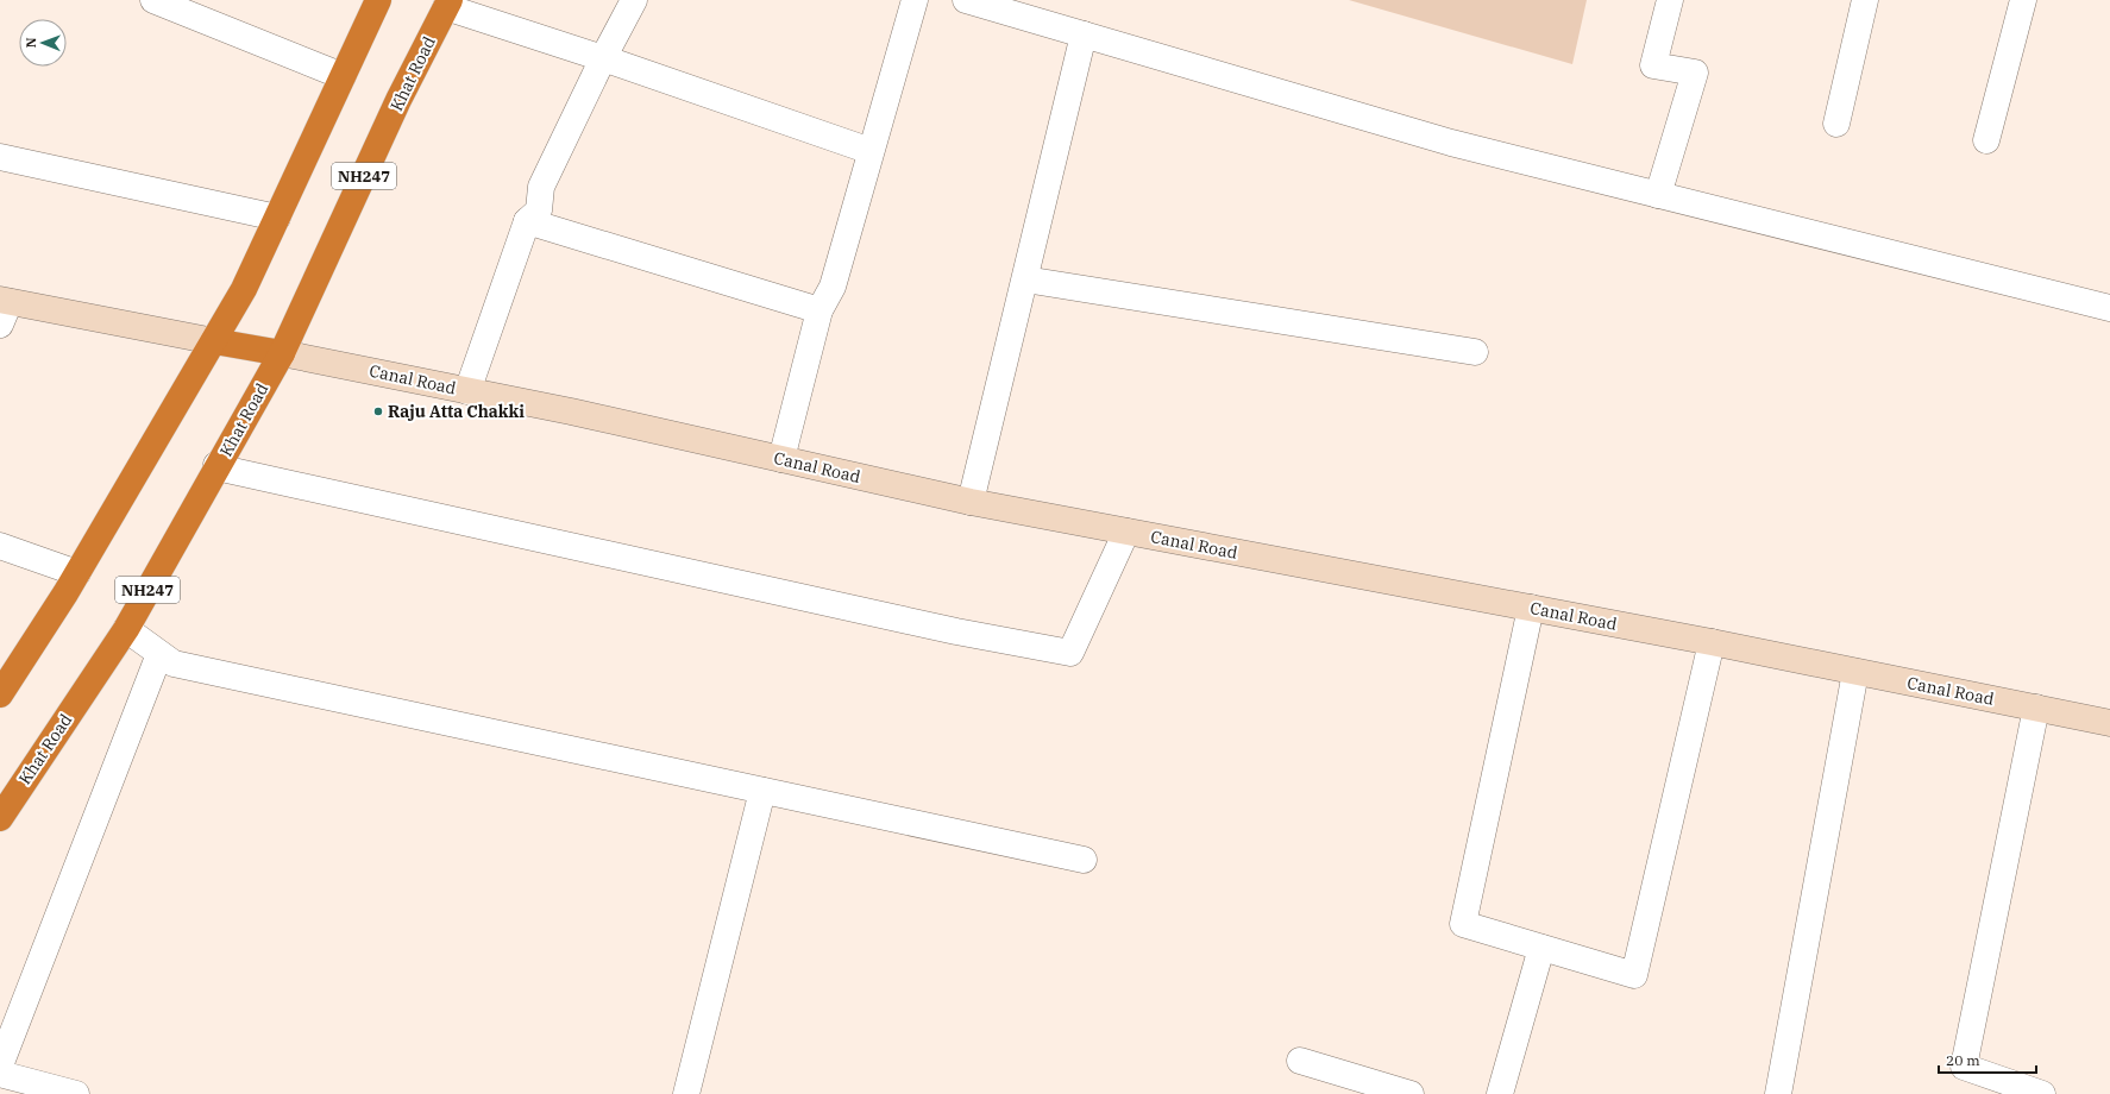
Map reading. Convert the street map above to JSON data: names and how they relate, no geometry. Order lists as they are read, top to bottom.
{
  "streets": {
    "highway": ["Khat Road", "NH247"],
    "street": ["Canal Road"]
  },
  "crossings": [
    ["Khat Road", "Canal Road"]
  ],
  "places": ["Raju Atta Chakki"],
  "scale_bar": "20 m",
  "north": "left"
}
